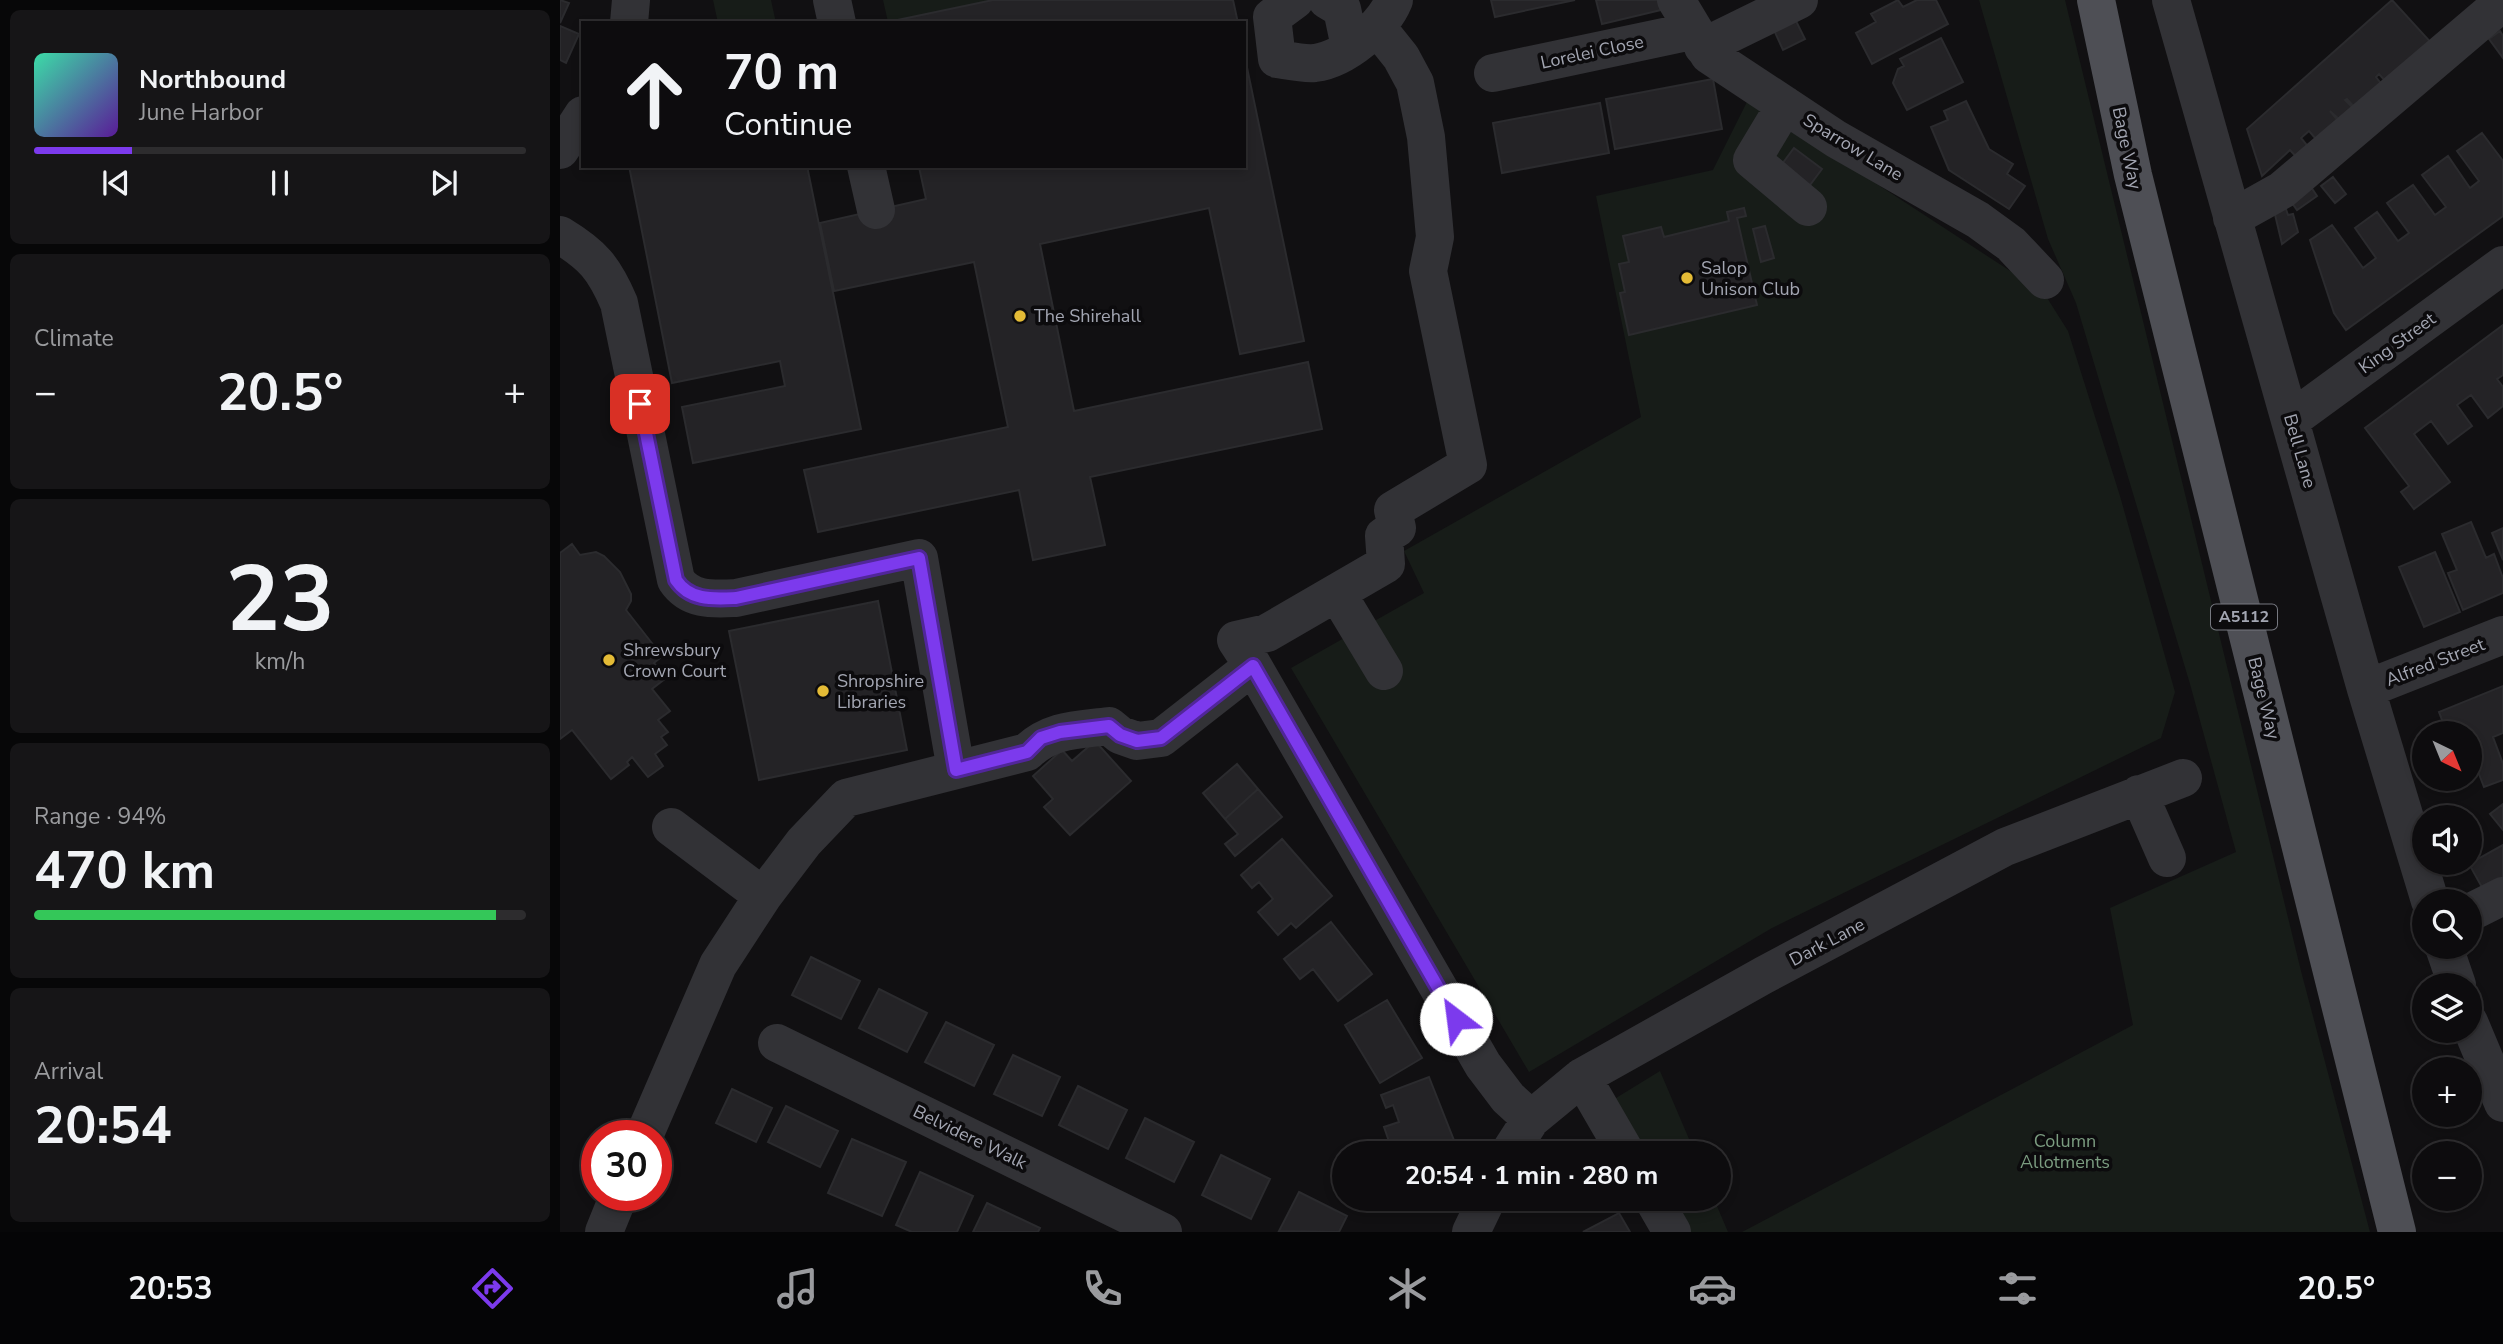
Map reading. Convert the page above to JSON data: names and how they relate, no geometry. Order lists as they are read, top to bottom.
{
  "streets": {
    "main road": ["Bage Way", "A5112"],
    "street": [
      "Lorelei Close",
      "Sparrow Lane",
      "King Street",
      "Bell Lane",
      "Alfred Street",
      "Dark Lane",
      "Belvidere Walk"
    ]
  },
  "crossings": [
    ["Lorelei Close", "Sparrow Lane"],
    ["King Street", "Bell Lane"],
    ["Bell Lane", "Alfred Street"]
  ],
  "parks": ["Column Allotments"],
  "places": [
    "Salop Unison Club",
    "The Shirehall",
    "Shrewsbury Crown Court",
    "Shropshire Libraries"
  ],
  "north": "bottom right",
  "page": {
    "turn": ["70 m", "Continue"],
    "song": ["Northbound", "June Harbor"],
    "tile": [
      "Climate",
      ["23", "km/h"],
      ["Range · 94%", "470 km"],
      ["Arrival", "20:54"]
    ],
    "heat": ["−", "20.5°", "+"],
    "map_buttons": ["+", "−"],
    "limit": "30",
    "trip": "20:54 · 1 min · 280 m",
    "tabs": ["20:53", "20.5°"]
  }
}
